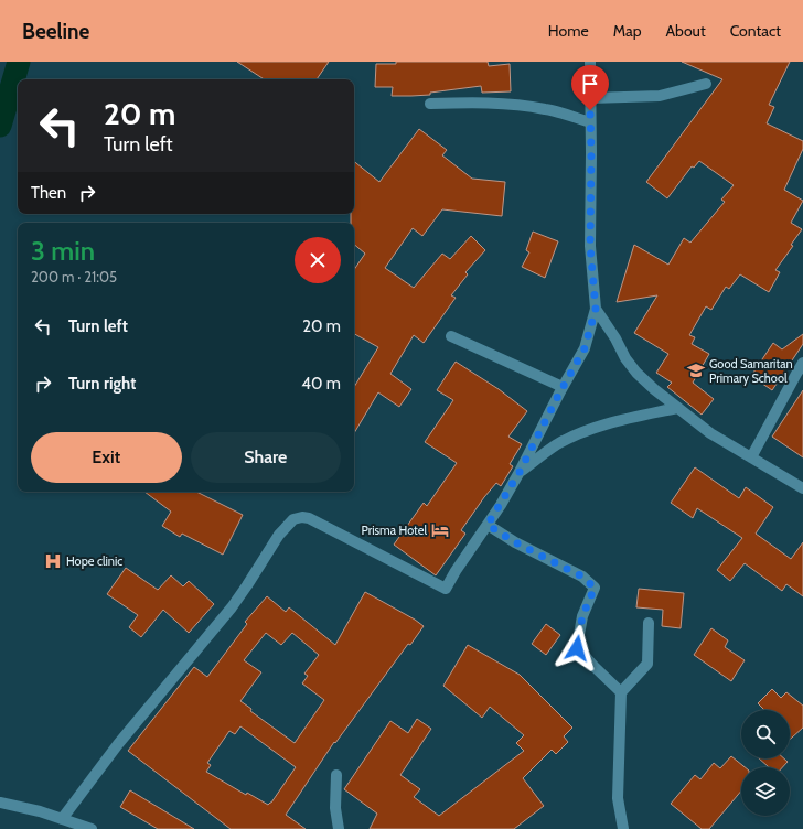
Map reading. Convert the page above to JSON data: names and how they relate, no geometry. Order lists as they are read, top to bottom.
{
  "places": {
    "school or university": ["Good Samaritan Primary School"],
    "hotel": ["Prisma Hotel"],
    "hospital": ["Hope clinic"]
  },
  "page": {
    "header": "Beeline",
    "nav": [
      "Home",
      "Map",
      "About",
      "Contact"
    ],
    "turn": ["20 m", "Turn left"],
    "then": "Then",
    "heading": ["3 min", "200 m · 21:05"],
    "list": [
      {
        "name": "Turn left",
        "value": "20 m"
      },
      {
        "name": "Turn right",
        "value": "40 m"
      }
    ],
    "buttons": ["Exit", "Share"]
  }
}
